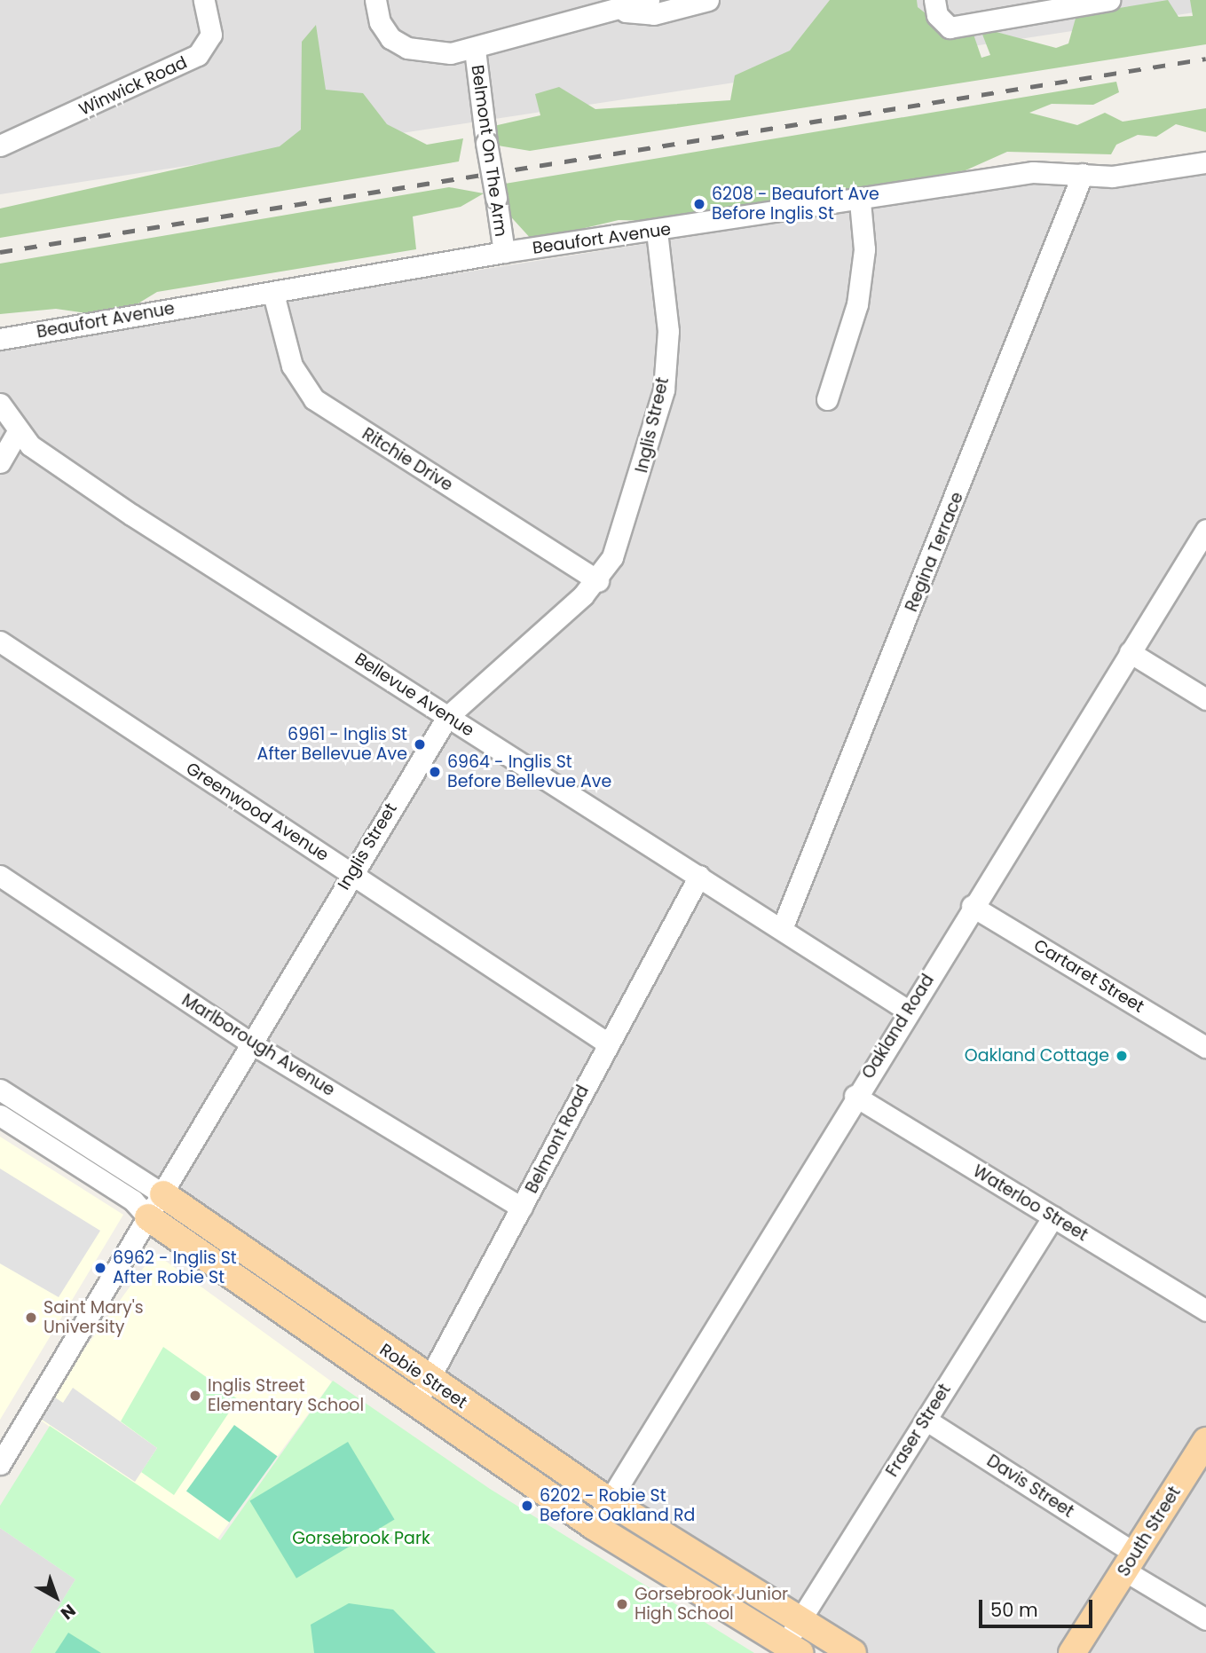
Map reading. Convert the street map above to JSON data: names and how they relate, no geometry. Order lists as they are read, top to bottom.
{
  "streets": {
    "main road": ["Robie Street", "South Street"],
    "street": [
      "Winwick Road",
      "Belmont On The Arm",
      "Beaufort Avenue",
      "Inglis Street",
      "Ritchie Drive",
      "Regina Terrace",
      "Bellevue Avenue",
      "Greenwood Avenue",
      "Cartaret Street",
      "Oakland Road",
      "Marlborough Avenue",
      "Belmont Road",
      "Waterloo Street",
      "Fraser Street",
      "Davis Street"
    ]
  },
  "crossings": [
    ["Belmont On The Arm", "Beaufort Avenue"],
    ["Beaufort Avenue", "Inglis Street"],
    ["Beaufort Avenue", "Ritchie Drive"],
    ["Beaufort Avenue", "Regina Terrace"],
    ["Inglis Street", "Ritchie Drive"],
    ["Inglis Street", "Bellevue Avenue"],
    ["Inglis Street", "Greenwood Avenue"],
    ["Inglis Street", "Marlborough Avenue"],
    ["Inglis Street", "Robie Street"],
    ["Regina Terrace", "Bellevue Avenue"],
    ["Bellevue Avenue", "Oakland Road"],
    ["Bellevue Avenue", "Belmont Road"],
    ["Greenwood Avenue", "Belmont Road"],
    ["Cartaret Street", "Oakland Road"],
    ["Oakland Road", "Waterloo Street"],
    ["Oakland Road", "Robie Street"],
    ["Marlborough Avenue", "Belmont Road"],
    ["Belmont Road", "Robie Street"],
    ["Waterloo Street", "Fraser Street"],
    ["Robie Street", "Fraser Street"],
    ["Fraser Street", "Davis Street"],
    ["Davis Street", "South Street"]
  ],
  "parks": ["Gorsebrook Park"],
  "places": [
    "6208 - Beaufort Ave Before Inglis St",
    "6961 - Inglis St After Bellevue Ave",
    "6964 - Inglis St Before Bellevue Ave",
    "Oakland Cottage",
    "6962 - Inglis St After Robie St",
    "Saint Mary's University",
    "Inglis Street Elementary School",
    "6202 - Robie St Before Oakland Rd",
    "Gorsebrook Junior High School"
  ],
  "scale_bar": "50 m",
  "north": "bottom right"
}
